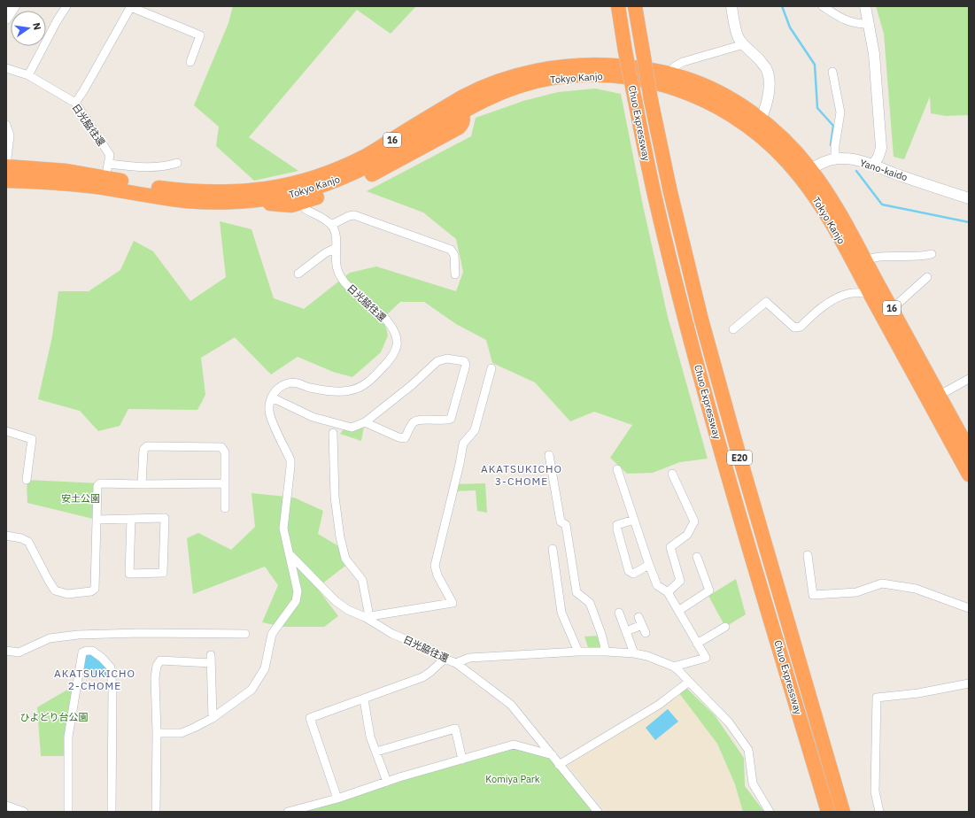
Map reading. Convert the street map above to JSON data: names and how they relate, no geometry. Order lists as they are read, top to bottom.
{
  "streets": {
    "highway": [
      "Tokyo Kanjo",
      "Chuo Expressway",
      "16",
      "E20"
    ],
    "street": ["日光脇往還", "Yano-kaido"]
  },
  "crossings": [
    ["Tokyo Kanjo", "日光脇往還"],
    ["Tokyo Kanjo", "Yano-kaido"]
  ],
  "districts": ["AKATSUKICHO 3-CHOME", "AKATSUKICHO 2-CHOME"],
  "parks": ["安土公園", "ひよどり台公園", "Komiya Park"],
  "north": "right"
}
